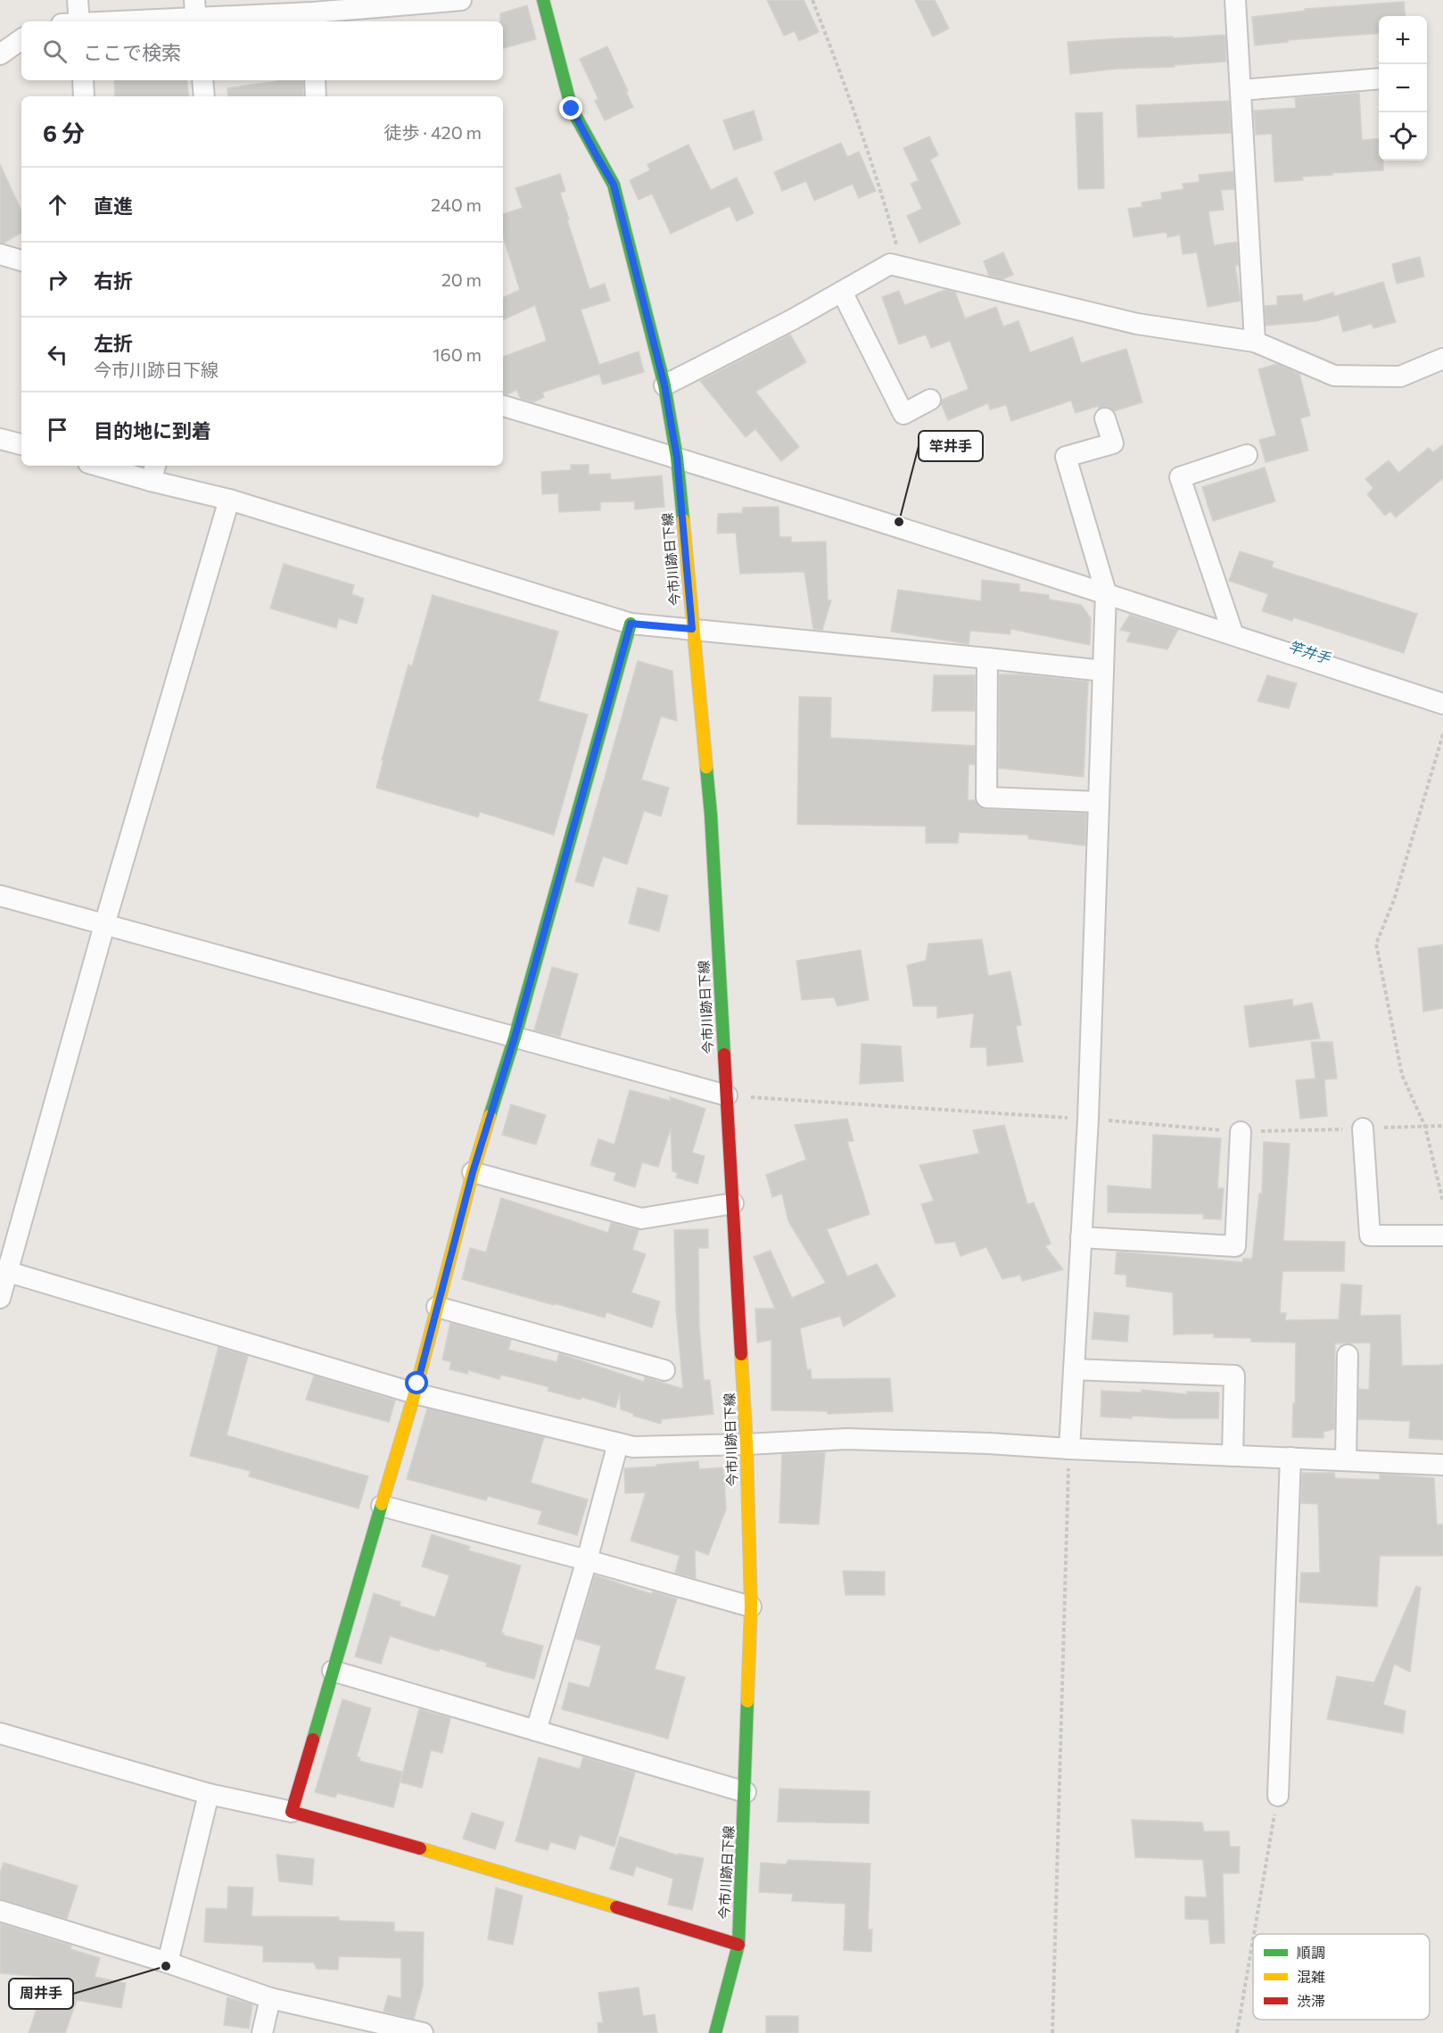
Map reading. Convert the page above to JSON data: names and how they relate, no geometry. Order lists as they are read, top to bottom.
{
  "streets": {
    "street": ["今市川跡日下線"]
  },
  "water": ["竿井手"],
  "places": ["竿井手", "周井手"],
  "legend": ["順調", "混雑", "渋滞"],
  "page": {
    "map_buttons": ["+", "−"],
    "search": "ここで検索",
    "heading": ["6 分", "徒歩 · 420 m"],
    "list": [
      ["直進", "240 m"],
      ["右折", "20 m"],
      ["左折", "今市川跡日下線", "160 m"],
      "目的地に到着"
    ]
  }
}
